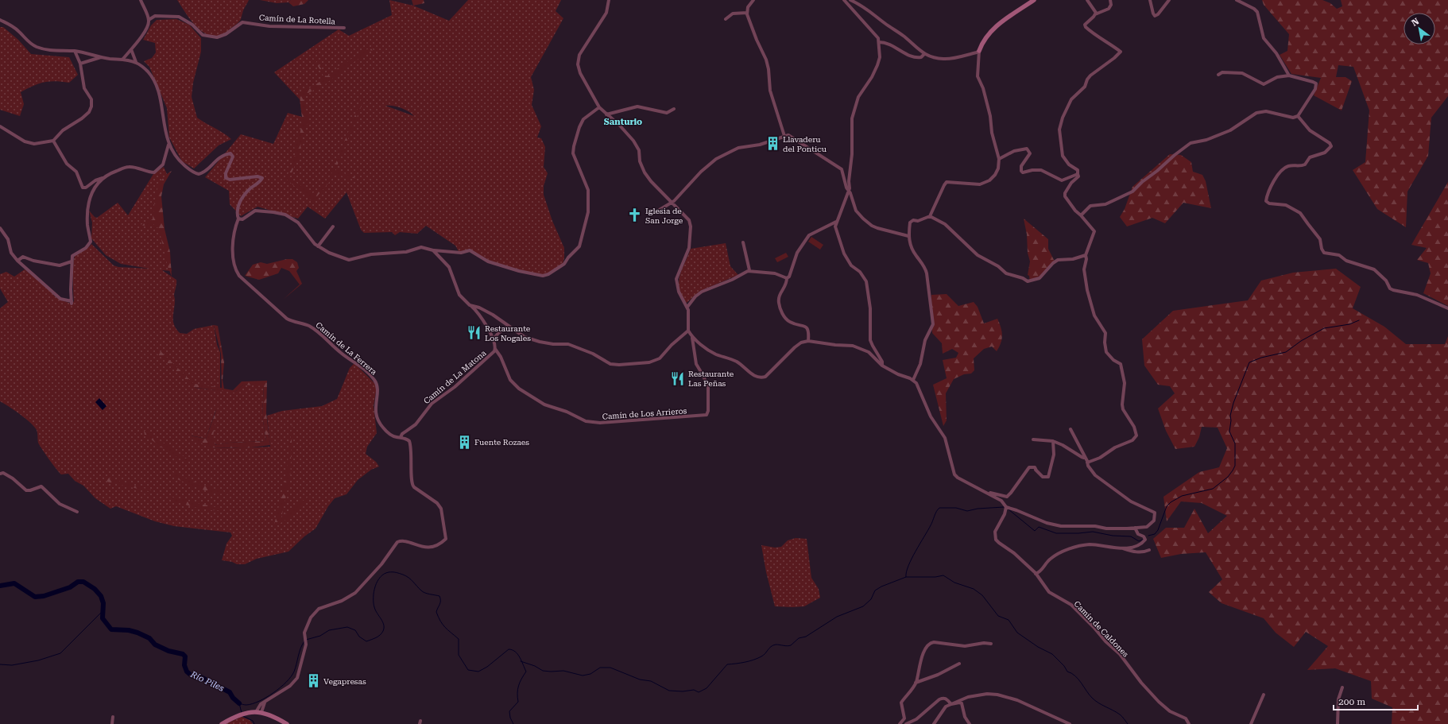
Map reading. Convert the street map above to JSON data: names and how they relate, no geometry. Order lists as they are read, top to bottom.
{
  "streets": {
    "street": [
      "Camín de La Rotella",
      "Camín de La Ferrera",
      "Camín de La Matona",
      "Camín de Los Arrieros",
      "Camín de Caldones"
    ]
  },
  "crossings": [
    ["Camín de La Ferrera", "Camín de La Matona"],
    ["Camín de La Matona", "Camín de Los Arrieros"]
  ],
  "districts": ["Santurio"],
  "water": ["Río Piles"],
  "places": {
    "building": ["Llavaderu del Ponticu", "Fuente Rozaes", "Vegapresas"],
    "church": ["Iglesia de San Jorge"],
    "restaurant": ["Restaurante Los Nogales", "Restaurante Las Peñas"]
  },
  "scale_bar": "200 m",
  "north": "top left"
}
